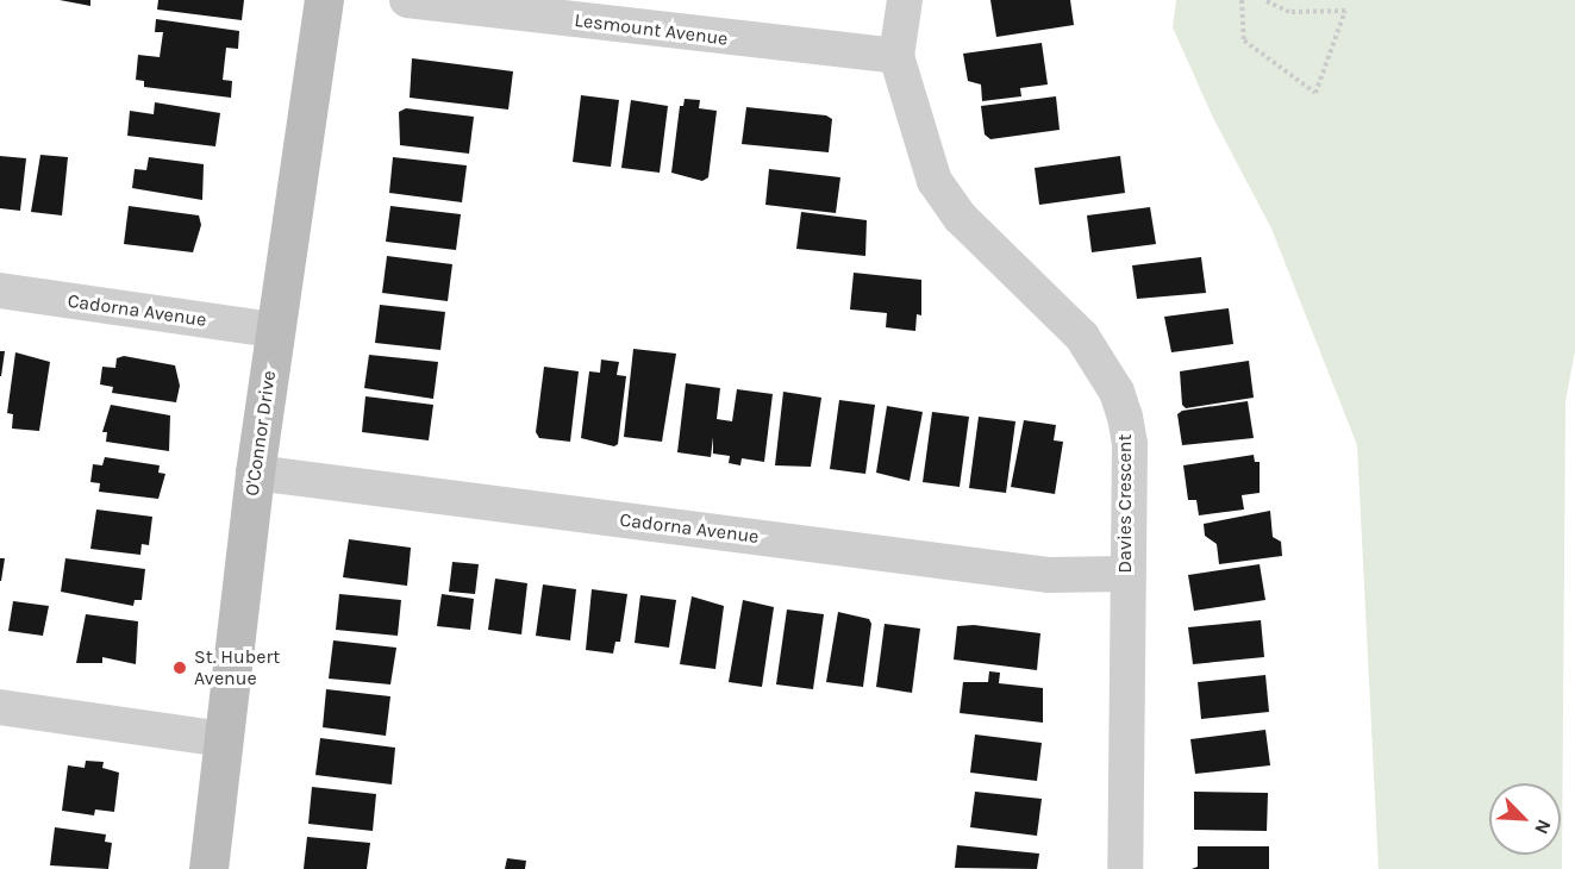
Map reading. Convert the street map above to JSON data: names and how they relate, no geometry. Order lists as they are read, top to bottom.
{
  "streets": {
    "main road": ["O'Connor Drive"],
    "street": ["Lesmount Avenue", "Cadorna Avenue", "Davies Crescent"]
  },
  "crossings": [
    ["Lesmount Avenue", "Davies Crescent"],
    ["Cadorna Avenue", "O'Connor Drive"],
    ["Cadorna Avenue", "Davies Crescent"]
  ],
  "places": ["St. Hubert Avenue"],
  "north": "bottom right"
}
